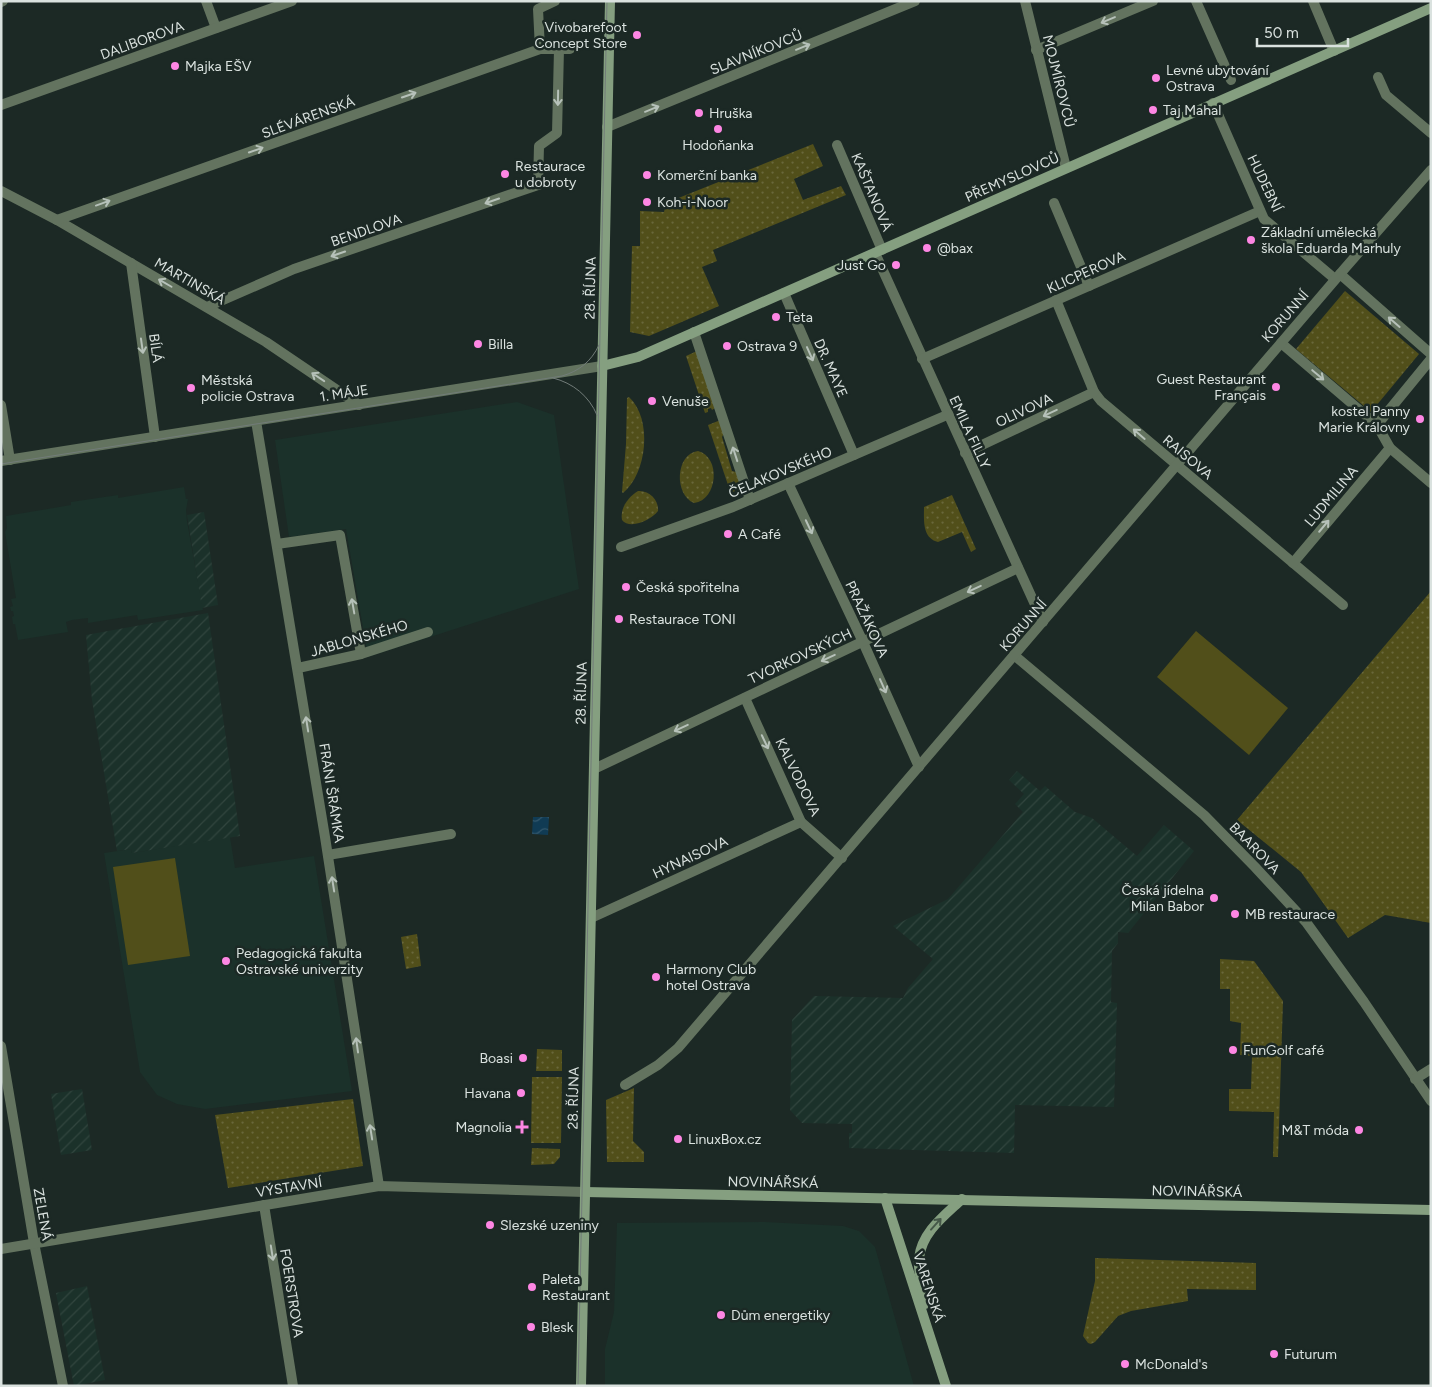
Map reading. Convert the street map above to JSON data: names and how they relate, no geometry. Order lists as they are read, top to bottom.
{
  "streets": {
    "street": [
      "DALIBOROVA",
      "SLAVNÍKOVCŮ",
      "MOJMÍROVCŮ",
      "SLÉVÁRENSKÁ",
      "PŘEMYSLOVCŮ",
      "HUDEBNÍ",
      "KAŠTANOVÁ",
      "BENDLOVA",
      "KLICPEROVA",
      "MARTINSKÁ",
      "28. ŘÍJNA",
      "KORUNNÍ",
      "BÍLÁ",
      "DR. MAYE",
      "1. MÁJE",
      "OLIVOVA",
      "EMILA FILLY",
      "RAISOVA",
      "ČELAKOVSKÉHO",
      "LUDMILINA",
      "PRAŽÁKOVA",
      "JABLONSKÉHO",
      "TVORKOVSKÝCH",
      "KALVODOVA",
      "FRÁNI ŠRÁMKA",
      "BAAROVA",
      "HYNAISOVA",
      "NOVINÁŘSKÁ",
      "VÝSTAVNÍ",
      "ZELENÁ",
      "VARENSKÁ",
      "FOERSTROVA"
    ]
  },
  "crossings": [
    ["SLAVNÍKOVCŮ", "28. ŘÍJNA"],
    ["MOJMÍROVCŮ", "PŘEMYSLOVCŮ"],
    ["SLÉVÁRENSKÁ", "BENDLOVA"],
    ["SLÉVÁRENSKÁ", "MARTINSKÁ"],
    ["PŘEMYSLOVCŮ", "HUDEBNÍ"],
    ["PŘEMYSLOVCŮ", "KAŠTANOVÁ"],
    ["PŘEMYSLOVCŮ", "28. ŘÍJNA"],
    ["PŘEMYSLOVCŮ", "DR. MAYE"],
    ["PŘEMYSLOVCŮ", "1. MÁJE"],
    ["PŘEMYSLOVCŮ", "EMILA FILLY"],
    ["HUDEBNÍ", "KLICPEROVA"],
    ["HUDEBNÍ", "KORUNNÍ"],
    ["KAŠTANOVÁ", "EMILA FILLY"],
    ["BENDLOVA", "MARTINSKÁ"],
    ["KLICPEROVA", "EMILA FILLY"],
    ["KLICPEROVA", "RAISOVA"],
    ["MARTINSKÁ", "BÍLÁ"],
    ["MARTINSKÁ", "1. MÁJE"],
    ["28. ŘÍJNA", "1. MÁJE"],
    ["28. ŘÍJNA", "TVORKOVSKÝCH"],
    ["28. ŘÍJNA", "HYNAISOVA"],
    ["28. ŘÍJNA", "NOVINÁŘSKÁ"],
    ["28. ŘÍJNA", "VÝSTAVNÍ"],
    ["KORUNNÍ", "EMILA FILLY"],
    ["KORUNNÍ", "RAISOVA"],
    ["KORUNNÍ", "PRAŽÁKOVA"],
    ["KORUNNÍ", "KALVODOVA"],
    ["KORUNNÍ", "BAAROVA"],
    ["BÍLÁ", "1. MÁJE"],
    ["DR. MAYE", "ČELAKOVSKÉHO"],
    ["1. MÁJE", "FRÁNI ŠRÁMKA"],
    ["OLIVOVA", "EMILA FILLY"],
    ["OLIVOVA", "RAISOVA"],
    ["EMILA FILLY", "ČELAKOVSKÉHO"],
    ["EMILA FILLY", "TVORKOVSKÝCH"],
    ["RAISOVA", "LUDMILINA"],
    ["ČELAKOVSKÉHO", "PRAŽÁKOVA"],
    ["PRAŽÁKOVA", "TVORKOVSKÝCH"],
    ["JABLONSKÉHO", "FRÁNI ŠRÁMKA"],
    ["TVORKOVSKÝCH", "KALVODOVA"],
    ["KALVODOVA", "HYNAISOVA"],
    ["FRÁNI ŠRÁMKA", "VÝSTAVNÍ"],
    ["NOVINÁŘSKÁ", "VÝSTAVNÍ"],
    ["NOVINÁŘSKÁ", "VARENSKÁ"],
    ["VÝSTAVNÍ", "ZELENÁ"],
    ["VÝSTAVNÍ", "FOERSTROVA"]
  ],
  "one_way": [
    "SLAVNÍKOVCŮ",
    "BENDLOVA",
    "MARTINSKÁ",
    "BÍLÁ",
    "DR. MAYE",
    "OLIVOVA",
    "LUDMILINA",
    "PRAŽÁKOVA",
    "TVORKOVSKÝCH",
    "KALVODOVA",
    "FRÁNI ŠRÁMKA",
    "FOERSTROVA"
  ],
  "places": {
    "other": [
      "Vivobarefoot Concept Store",
      "Majka EŠV",
      "Levné ubytování Ostrava",
      "Taj Mahal",
      "Hruška",
      "Hodoňanka",
      "Restaurace u dobroty",
      "Komerční banka",
      "Koh-i-Noor",
      "Základní umělecká škola Eduarda Marhuly",
      "@bax",
      "Just Go",
      "Teta",
      "Billa",
      "Ostrava 9",
      "Guest Restaurant Français",
      "Městská policie Ostrava",
      "Venuše",
      "kostel Panny Marie Královny",
      "A Café",
      "Česká spořitelna",
      "Restaurace TONI",
      "Česká jídelna Milan Babor",
      "MB restaurace",
      "Pedagogická fakulta Ostravské univerzity",
      "Harmony Club hotel Ostrava",
      "FunGolf café",
      "Boasi",
      "Havana",
      "M&T móda",
      "LinuxBox.cz",
      "Slezské uzeniny",
      "Paleta Restaurant",
      "Dům energetiky",
      "Blesk",
      "Futurum",
      "McDonald's"
    ],
    "health": ["Magnolia"]
  },
  "scale_bar": "50 m"
}
